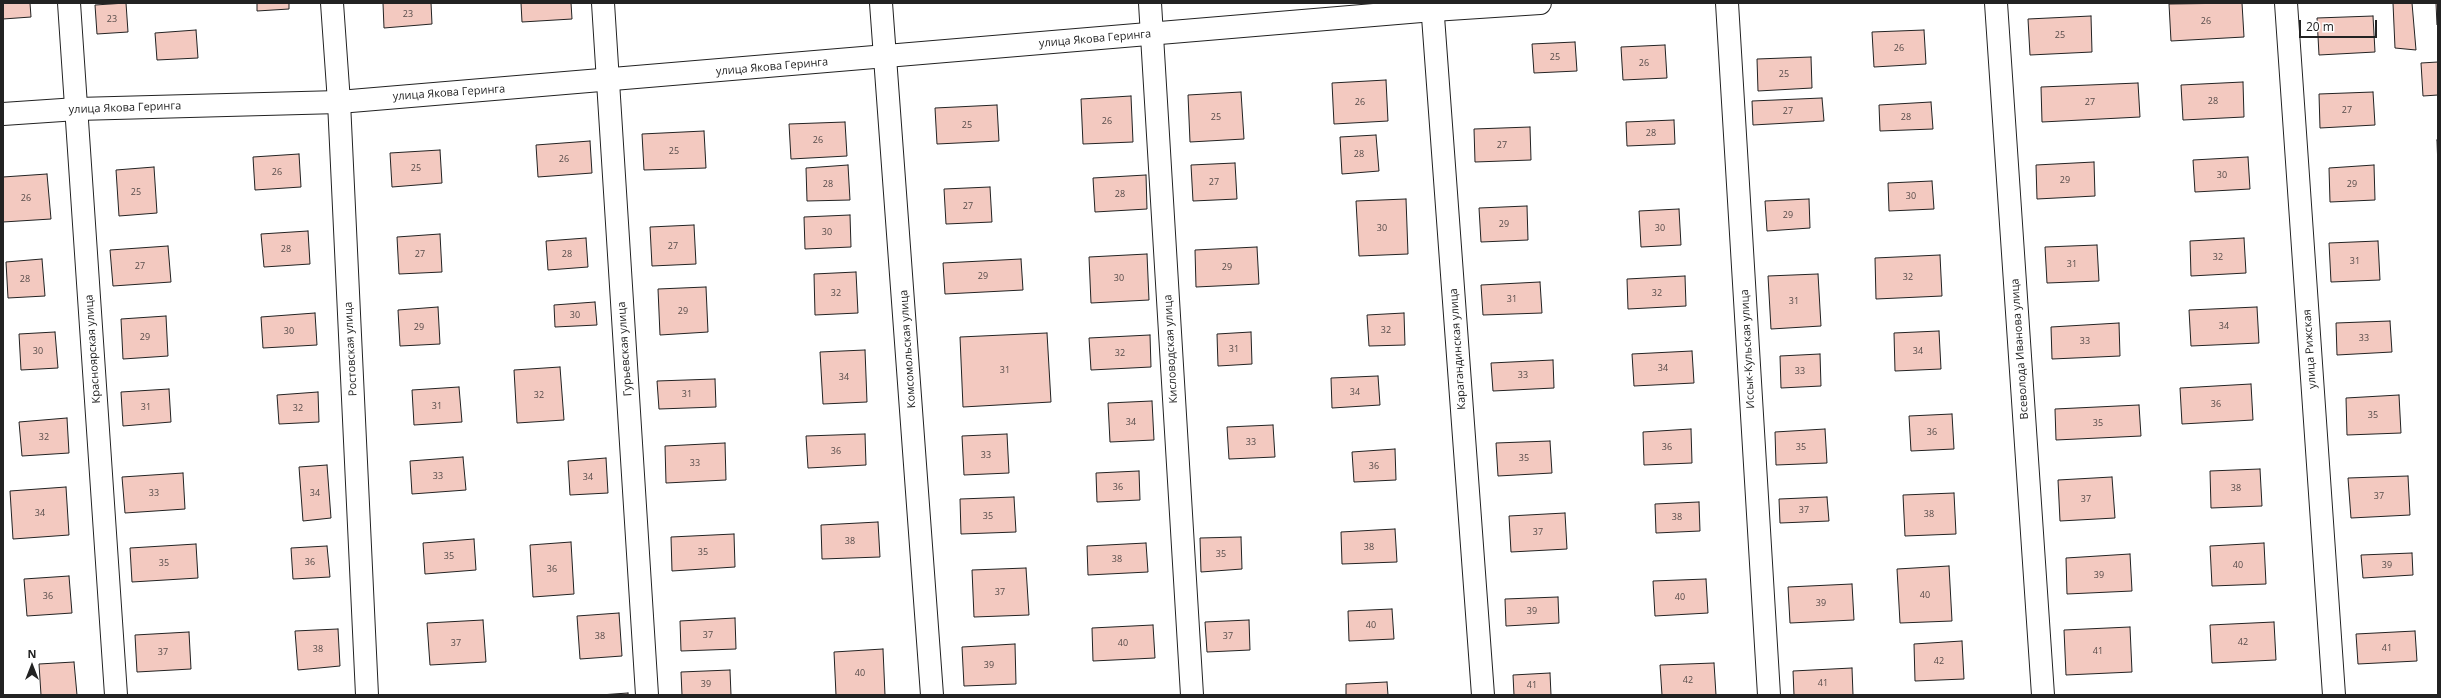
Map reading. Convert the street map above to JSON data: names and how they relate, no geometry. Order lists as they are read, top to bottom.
{
  "streets": {
    "street": [
      "улица Якова Геринга",
      "Красноярская улица",
      "Ростовская улица",
      "Гурьевская улица",
      "Комсомольская улица",
      "Кисловодская улица",
      "Карагандинская улица",
      "Иссык-Кульская улица",
      "Всеволода Иванова улица",
      "улица Рижская"
    ]
  },
  "crossings": [
    ["улица Якова Геринга", "Красноярская улица"],
    ["улица Якова Геринга", "Ростовская улица"],
    ["улица Якова Геринга", "Гурьевская улица"],
    ["улица Якова Геринга", "Комсомольская улица"],
    ["улица Якова Геринга", "Кисловодская улица"],
    ["улица Якова Геринга", "Карагандинская улица"]
  ],
  "house_numbers": [
    "23",
    "23",
    "26",
    "25",
    "26",
    "25",
    "26",
    "25",
    "28",
    "26",
    "27",
    "27",
    "27",
    "25",
    "28",
    "26",
    "25",
    "28",
    "26",
    "27",
    "25",
    "28",
    "26",
    "25",
    "26",
    "30",
    "29",
    "27",
    "28",
    "29",
    "25",
    "28",
    "30",
    "26",
    "27",
    "29",
    "29",
    "30",
    "30",
    "30",
    "27",
    "28",
    "27",
    "28",
    "32",
    "31",
    "31",
    "27",
    "29",
    "29",
    "32",
    "30",
    "28",
    "32",
    "32",
    "31",
    "31",
    "29",
    "30",
    "34",
    "29",
    "32",
    "30",
    "29",
    "33",
    "33",
    "31",
    "30",
    "34",
    "32",
    "34",
    "31",
    "33",
    "33",
    "34",
    "34",
    "31",
    "32",
    "36",
    "31",
    "31",
    "32",
    "35",
    "34",
    "35",
    "36",
    "32",
    "33",
    "36",
    "35",
    "36",
    "33",
    "35",
    "33",
    "36",
    "33",
    "34",
    "36",
    "38",
    "33",
    "34",
    "37",
    "37",
    "37",
    "34",
    "38",
    "35",
    "38",
    "37",
    "38",
    "38",
    "35",
    "35",
    "35",
    "38",
    "36",
    "35",
    "40",
    "39",
    "36",
    "39",
    "37",
    "40",
    "36",
    "40",
    "39",
    "39",
    "40",
    "37",
    "38",
    "37",
    "42",
    "37",
    "40",
    "41",
    "38",
    "41",
    "37",
    "42",
    "39",
    "40",
    "42",
    "41",
    "39",
    "41"
  ],
  "scale_bar": "20 m",
  "north": "top"
}
